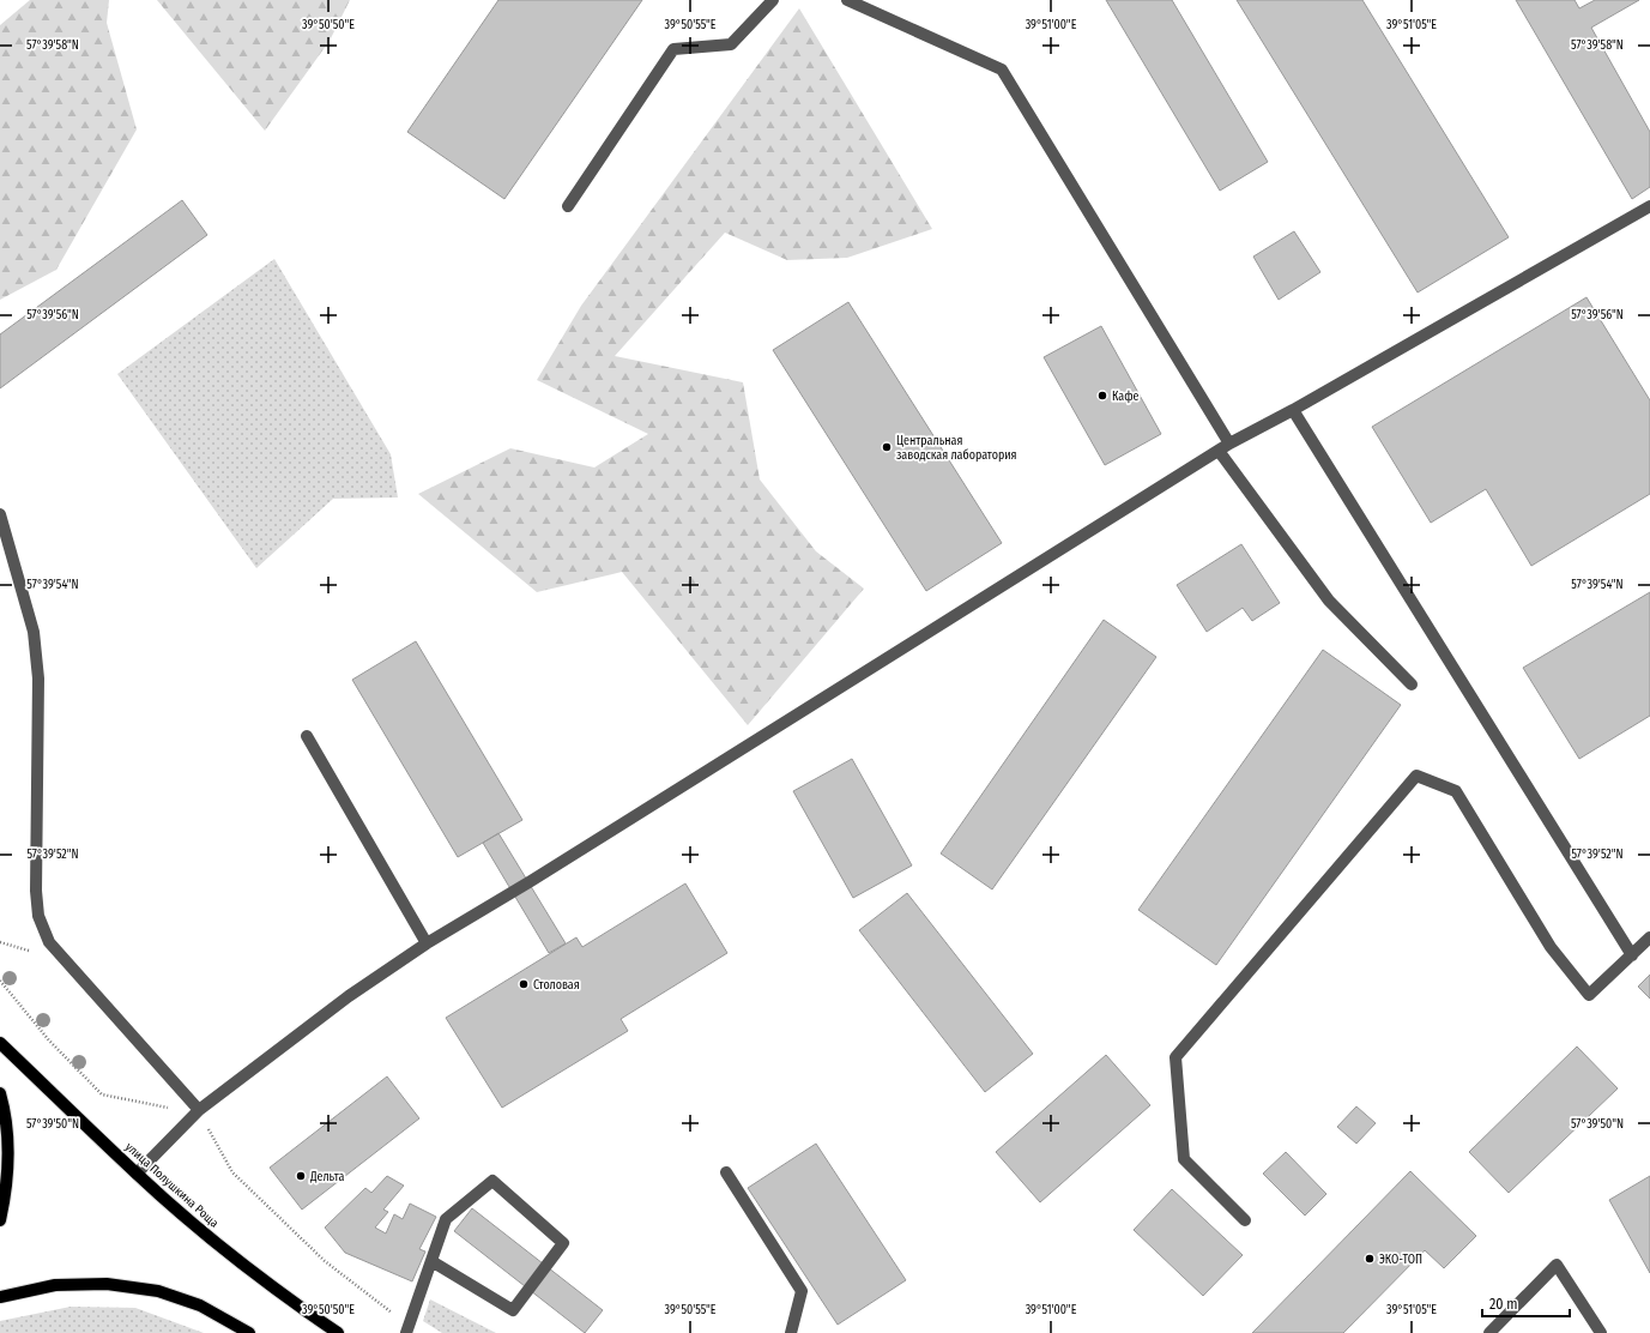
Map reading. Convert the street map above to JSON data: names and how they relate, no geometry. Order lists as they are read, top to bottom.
{
  "streets": {
    "main road": ["улица Полушкина Роща"]
  },
  "places": [
    "Кафе",
    "Центральная заводская лаборатория",
    "Столовая",
    "Дельта",
    "ЭКО-ТОП"
  ],
  "scale_bar": "20 m",
  "coordinates": [
    "39°50'50\"E",
    "39°50'55\"E",
    "39°51'00\"E",
    "39°51'05\"E",
    "57°39'58\"N",
    "57°39'56\"N",
    "57°39'54\"N",
    "57°39'52\"N",
    "57°39'50\"N"
  ]
}
